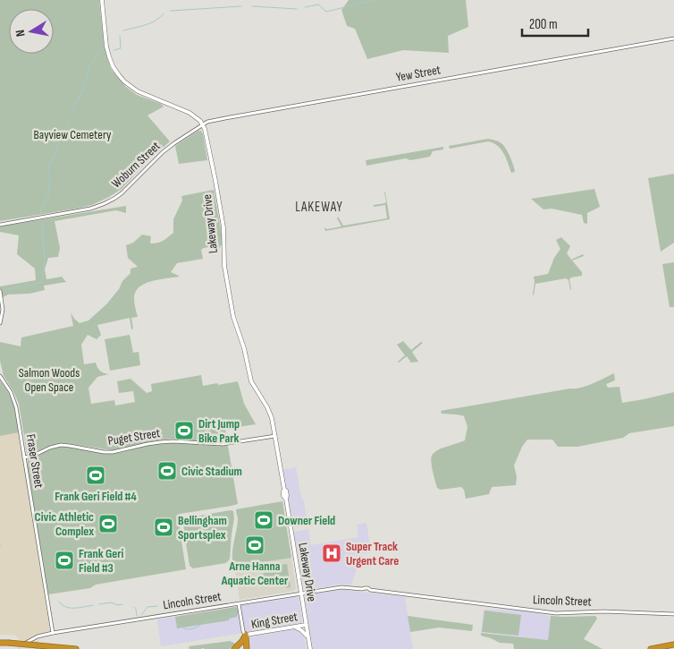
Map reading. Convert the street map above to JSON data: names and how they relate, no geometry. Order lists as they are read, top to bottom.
{
  "streets": {
    "main road": ["Lakeway Drive", "King Street"],
    "street": [
      "Yew Street",
      "Woburn Street",
      "Puget Street",
      "Fraser Street",
      "Lincoln Street"
    ]
  },
  "crossings": [
    ["Yew Street", "Woburn Street"],
    ["Yew Street", "Lakeway Drive"],
    ["Woburn Street", "Lakeway Drive"],
    ["Lakeway Drive", "Puget Street"],
    ["Lakeway Drive", "Lincoln Street"],
    ["Lakeway Drive", "King Street"],
    ["Puget Street", "Fraser Street"],
    ["Fraser Street", "Lincoln Street"]
  ],
  "districts": ["LAKEWAY"],
  "parks": ["Bayview Cemetery", "Salmon Woods Open Space"],
  "places": {
    "sports": [
      "Dirt Jump Bike Park",
      "Civic Stadium",
      "Frank Geri Field #4",
      "Downer Field",
      "Civic Athletic Complex",
      "Bellingham Sportsplex",
      "Arne Hanna Aquatic Center",
      "Frank Geri Field #3"
    ],
    "hospital": ["Super Track Urgent Care"]
  },
  "scale_bar": "200 m",
  "north": "left"
}
